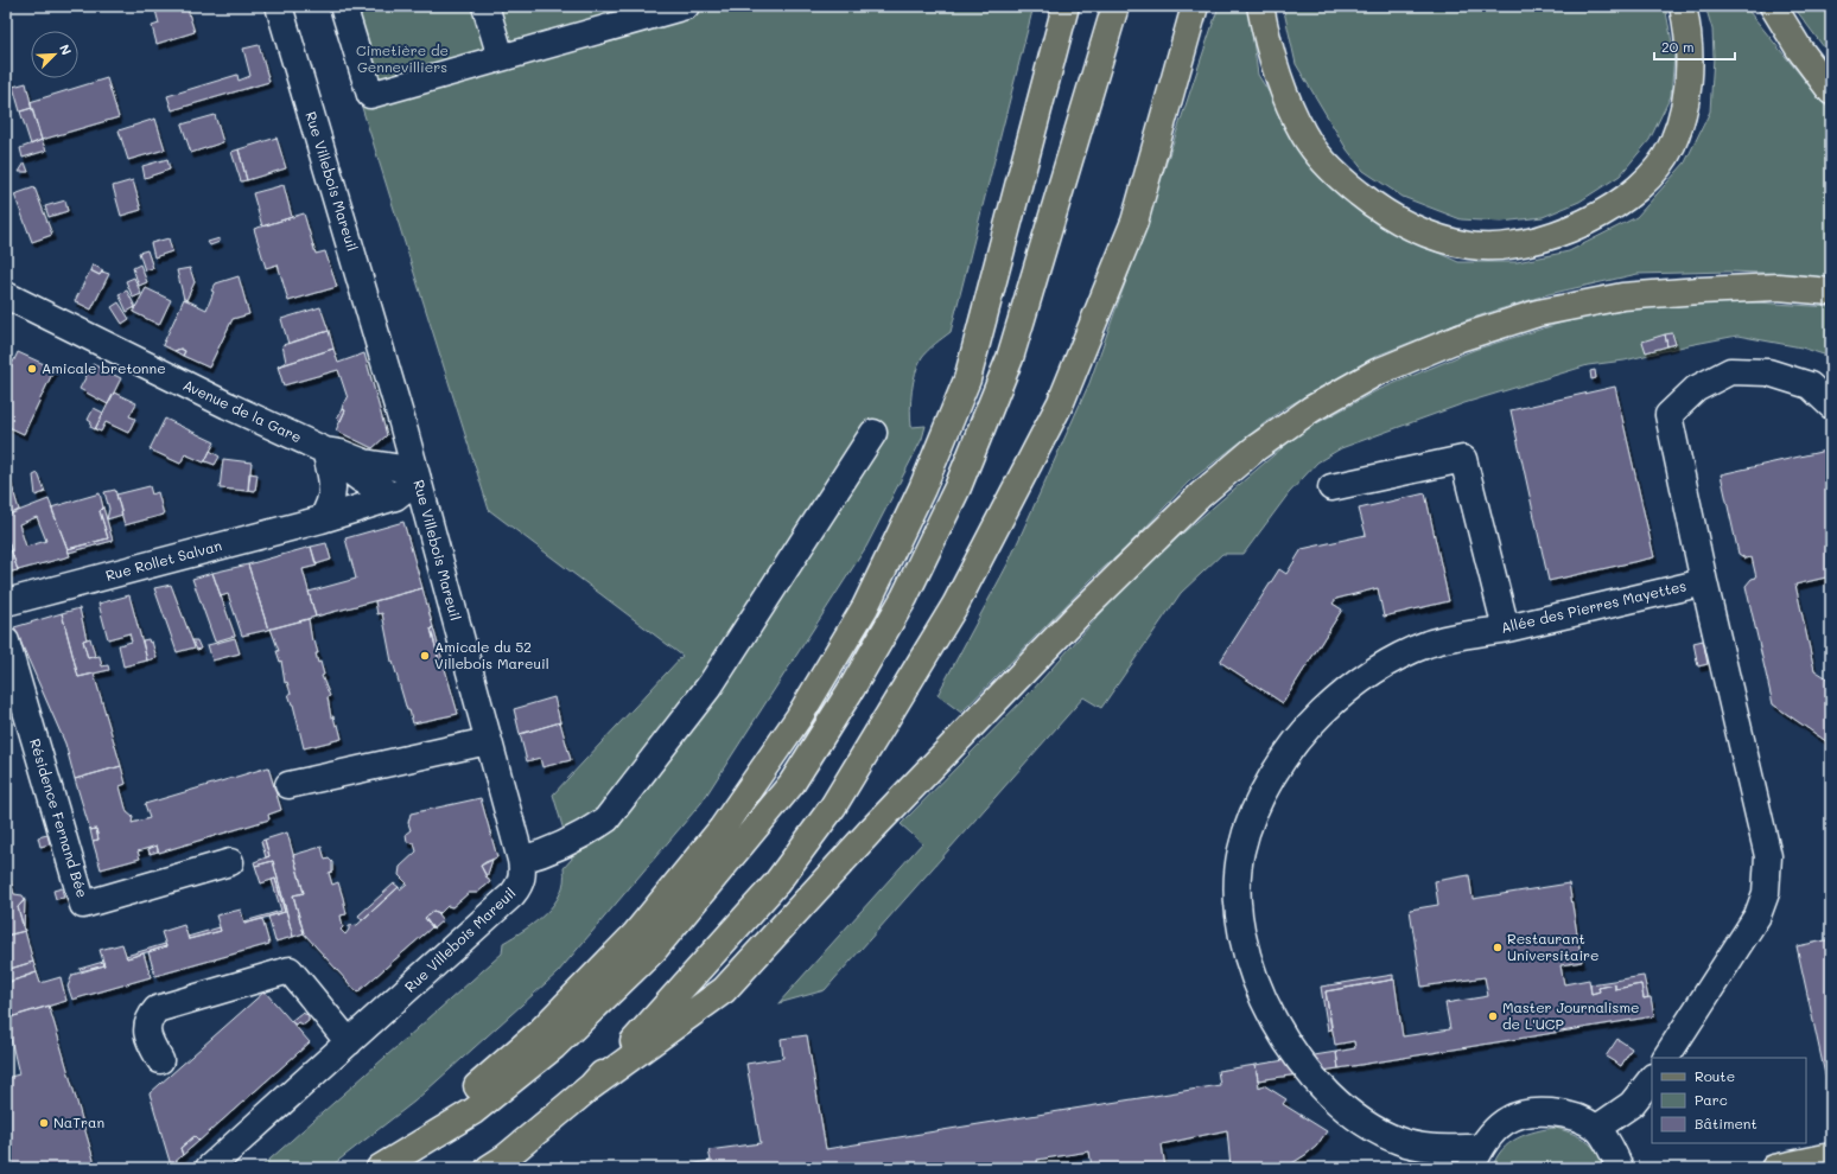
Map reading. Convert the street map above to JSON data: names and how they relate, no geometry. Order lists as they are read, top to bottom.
{
  "streets": {
    "street": [
      "Rue Villebois Mareuil",
      "Avenue de la Gare",
      "Rue Rollet Salvan",
      "Allée des Pierres Mayettes",
      "Résidence Fernand Bée"
    ]
  },
  "crossings": [
    ["Rue Villebois Mareuil", "Avenue de la Gare"],
    ["Rue Villebois Mareuil", "Rue Rollet Salvan"],
    ["Avenue de la Gare", "Rue Rollet Salvan"]
  ],
  "parks": ["Cimetière de Gennevilliers"],
  "places": [
    "Amicale bretonne",
    "Amicale du 52 Villebois Mareuil",
    "Restaurant Universitaire",
    "Master Journalisme de L'UCP",
    "NaTran"
  ],
  "legend": ["Route", "Parc", "Bâtiment"],
  "scale_bar": "20 m",
  "north": "top right"
}
